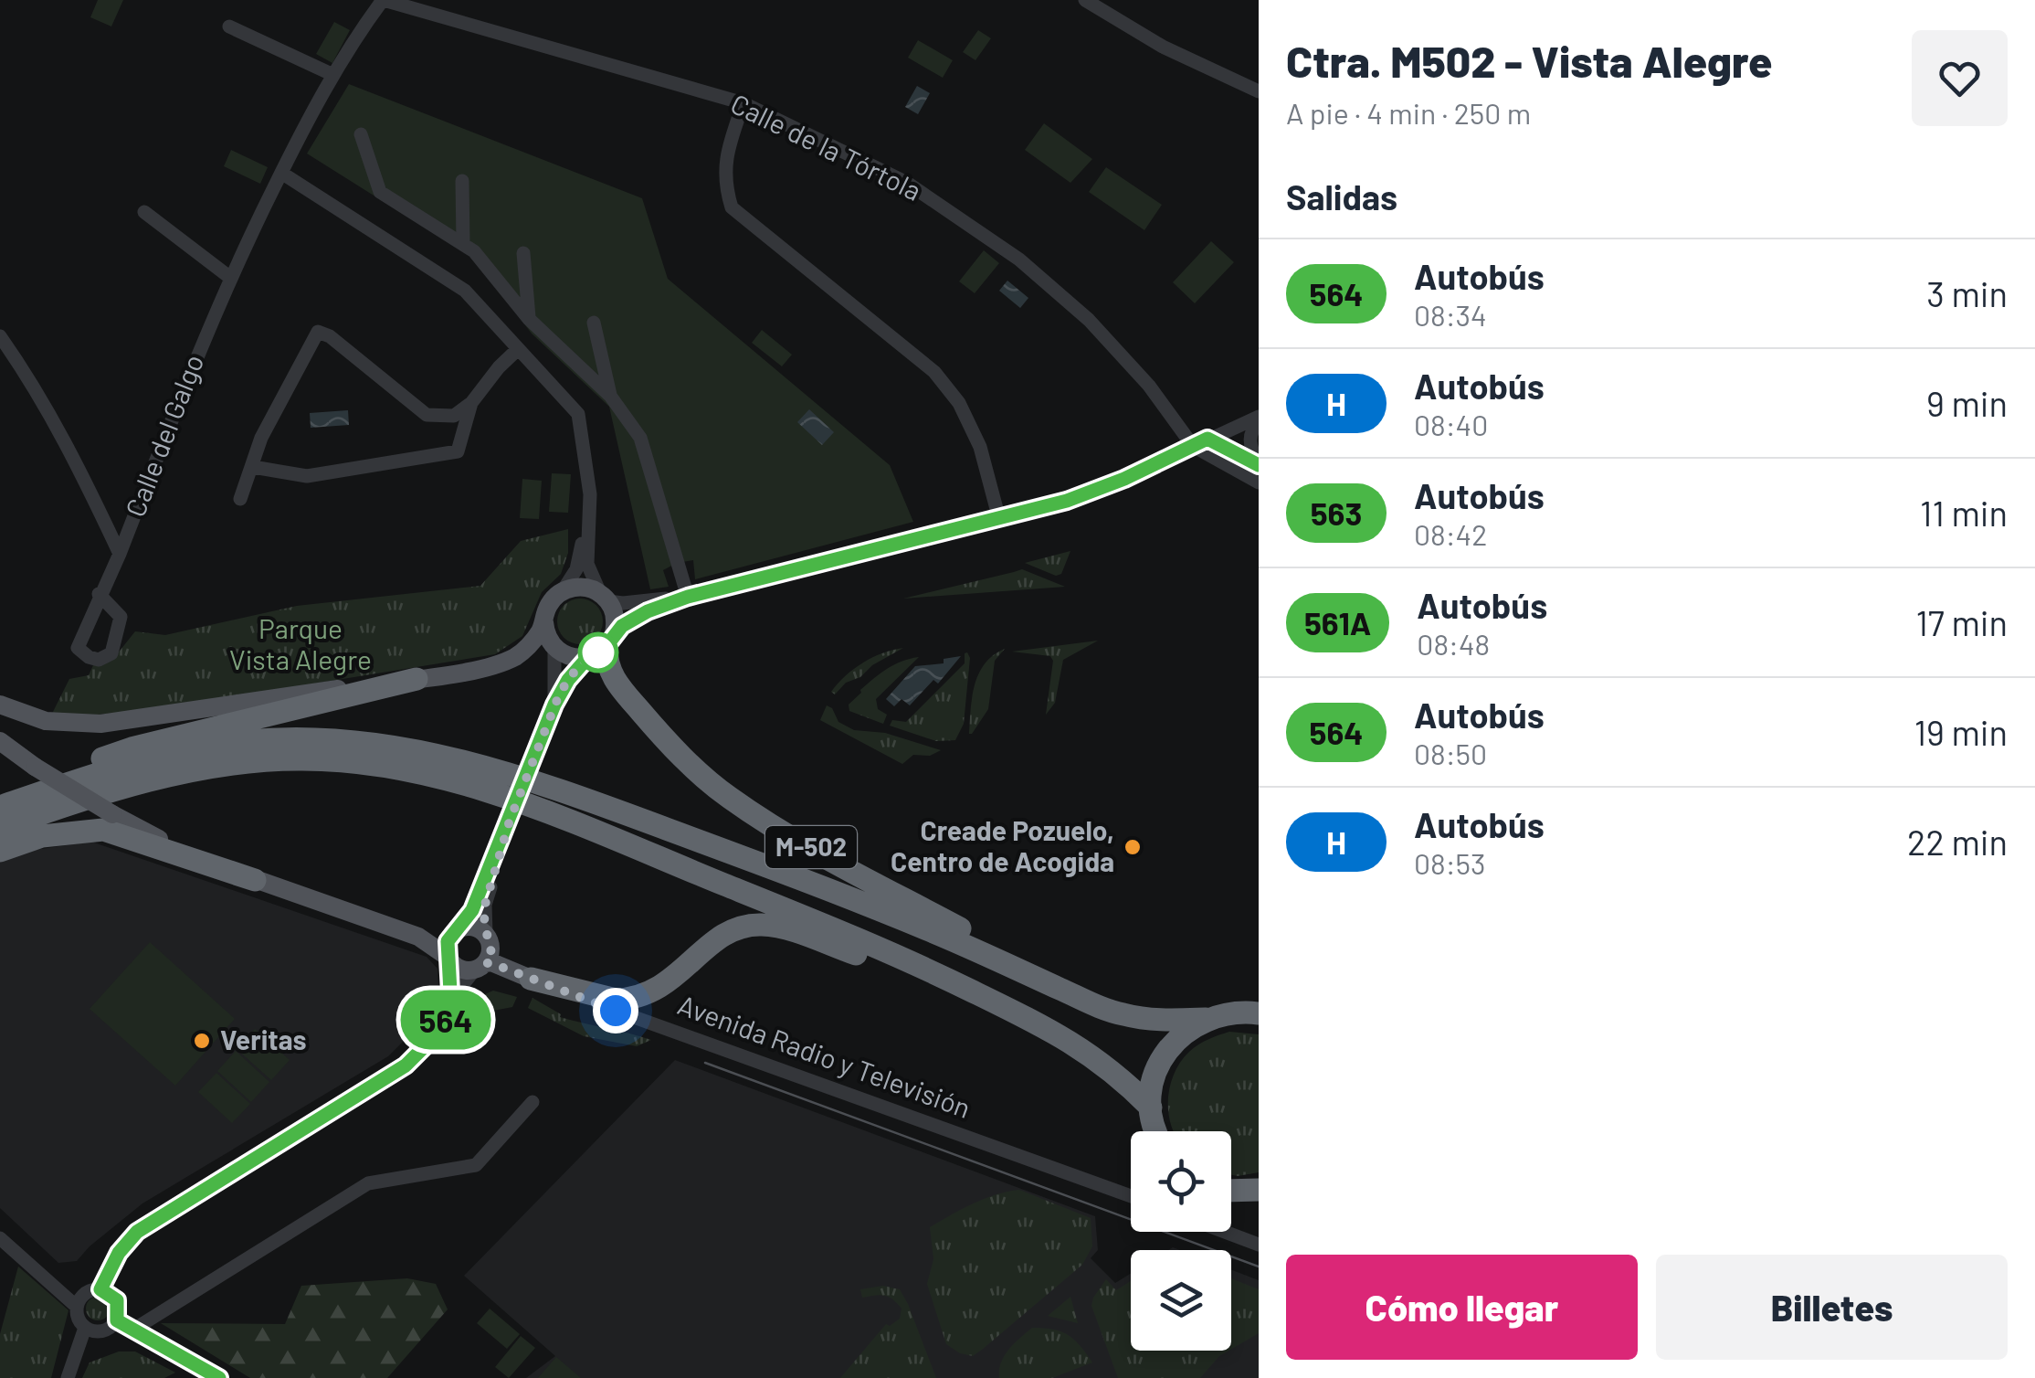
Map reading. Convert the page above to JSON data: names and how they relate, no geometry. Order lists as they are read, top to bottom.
{
  "streets": {
    "highway": ["M-502"],
    "main road": ["Avenida Radio y Televisión"],
    "street": ["Calle de la Tórtola", "Calle del Galgo"]
  },
  "crossings": [
    ["Calle de la Tórtola", "Calle del Galgo"],
    ["M-502", "Avenida Radio y Televisión"]
  ],
  "parks": ["Parque Vista Alegre"],
  "places": ["Creade Pozuelo, Centro de Acogida", "Veritas"],
  "lines": ["bus line 564"],
  "page": {
    "on_map": "564",
    "heading": [
      ["Ctra. M502 - Vista Alegre", "A pie · 4 min · 250 m"],
      "Salidas"
    ],
    "list": [
      {
        "mark": "564",
        "name": "Autobús",
        "note": "08:34",
        "value": "3 min"
      },
      {
        "mark": "H",
        "name": "Autobús",
        "note": "08:40",
        "value": "9 min"
      },
      {
        "mark": "563",
        "name": "Autobús",
        "note": "08:42",
        "value": "11 min"
      },
      {
        "mark": "561A",
        "name": "Autobús",
        "note": "08:48",
        "value": "17 min"
      },
      {
        "mark": "564",
        "name": "Autobús",
        "note": "08:50",
        "value": "19 min"
      },
      {
        "mark": "H",
        "name": "Autobús",
        "note": "08:53",
        "value": "22 min"
      }
    ],
    "buttons": ["Cómo llegar", "Billetes"]
  }
}
